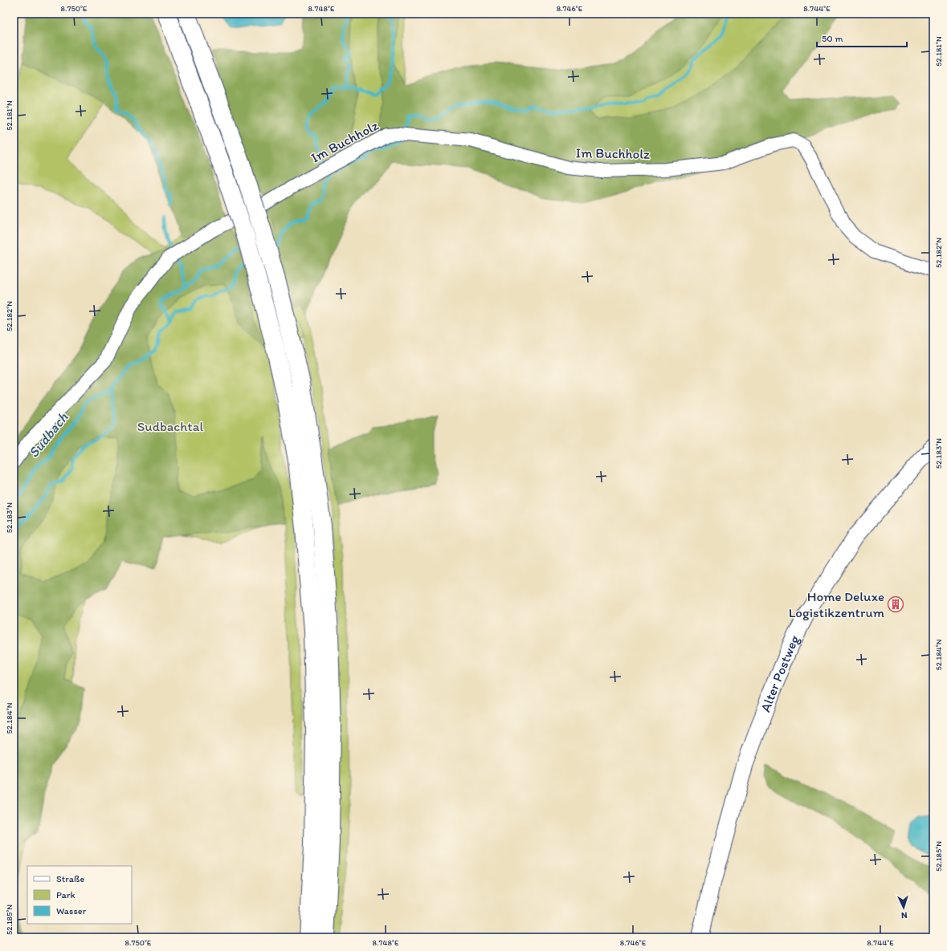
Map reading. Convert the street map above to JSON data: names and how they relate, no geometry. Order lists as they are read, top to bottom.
{
  "streets": {
    "street": ["Im Buchholz", "Alter Postweg"]
  },
  "water": ["Sudbach"],
  "parks": ["Sudbachtal"],
  "places": {
    "building": ["Home Deluxe Logistikzentrum"]
  },
  "legend": ["Straße", "Park", "Wasser"],
  "scale_bar": "50 m",
  "north": "bottom",
  "coordinates": [
    "8.750°E",
    "8.748°E",
    "8.746°E",
    "8.744°E",
    "52.181°N",
    "52.182°N",
    "52.183°N",
    "52.184°N",
    "52.185°N"
  ]
}
